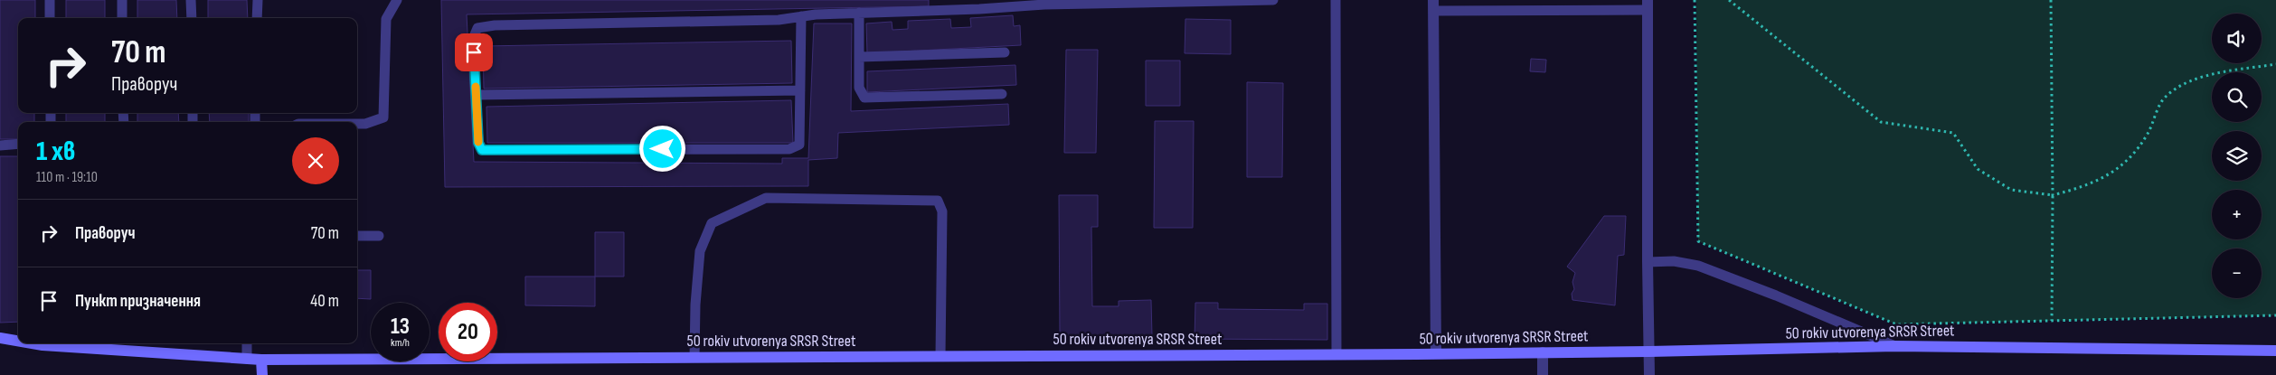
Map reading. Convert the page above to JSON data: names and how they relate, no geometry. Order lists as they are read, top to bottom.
{
  "streets": {
    "main road": ["50 rokiv utvorenya SRSR Street"]
  },
  "page": {
    "map_buttons": ["+", "−"],
    "turn": ["70 m", "Праворуч"],
    "heading": ["1 хв", "110 m · 19:10"],
    "list": [
      {
        "name": "Праворуч",
        "value": "70 m"
      },
      {
        "name": "Пункт призначення",
        "value": "40 m"
      }
    ],
    "speed": "13 km/h",
    "limit": "20"
  }
}
